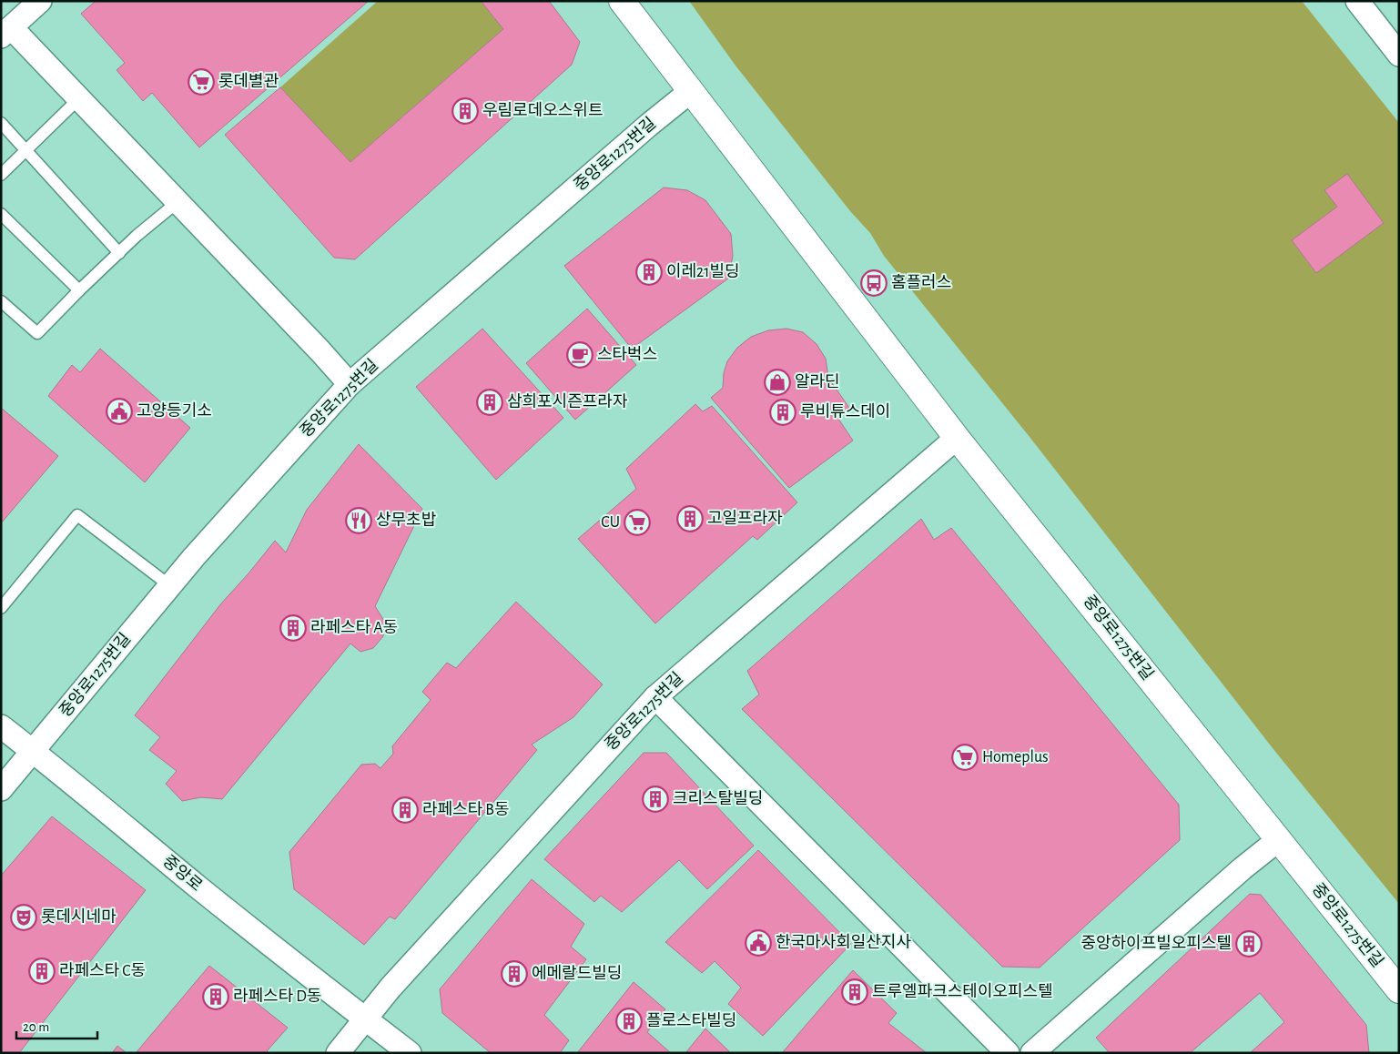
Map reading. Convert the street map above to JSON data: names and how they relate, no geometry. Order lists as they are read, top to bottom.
{
  "streets": {
    "main road": ["중앙로1275번길"],
    "street": ["중앙로"]
  },
  "crossings": [
    ["중앙로1275번길", "중앙로"]
  ],
  "places": {
    "supermarket": ["롯데별관", "CU", "Homeplus"],
    "building": [
      "우림로데오스위트",
      "이레21빌딩",
      "삼희포시즌프라자",
      "루비튜스데이",
      "고일프라자",
      "라페스타 A동",
      "크리스탈빌딩",
      "라페스타 B동",
      "중앙하이프빌오피스텔",
      "라페스타 C동",
      "에메랄드빌딩",
      "트루엘파크스테이오피스텔",
      "라페스타 D동",
      "플로스타빌딩"
    ],
    "bus stop": ["홈플러스"],
    "cafe": ["스타벅스"],
    "shop": ["알라딘"],
    "public building": ["고양등기소", "한국마사회일산지사"],
    "restaurant": ["상무초밥"],
    "theatre": ["롯데시네마"]
  },
  "scale_bar": "20 m"
}
